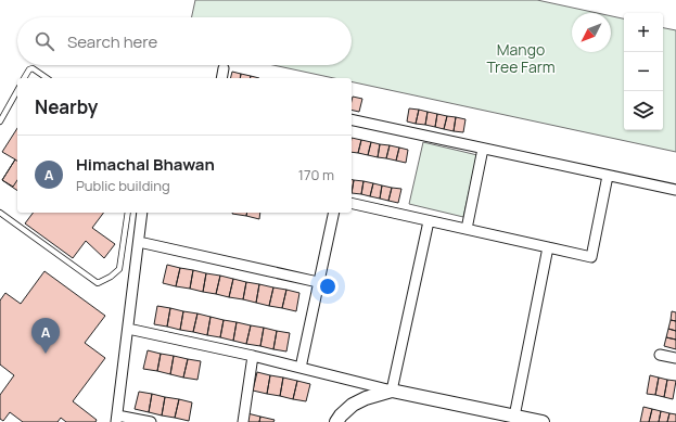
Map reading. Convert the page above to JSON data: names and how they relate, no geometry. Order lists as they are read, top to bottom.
{
  "parks": ["Mango Tree Farm"],
  "north": "bottom left",
  "page": {
    "map_buttons": ["+", "−"],
    "search": "Search here",
    "heading": "Nearby",
    "list": [
      {
        "mark": "A",
        "name": "Himachal Bhawan",
        "note": "Public building",
        "value": "170 m"
      }
    ],
    "pins": "A"
  }
}
